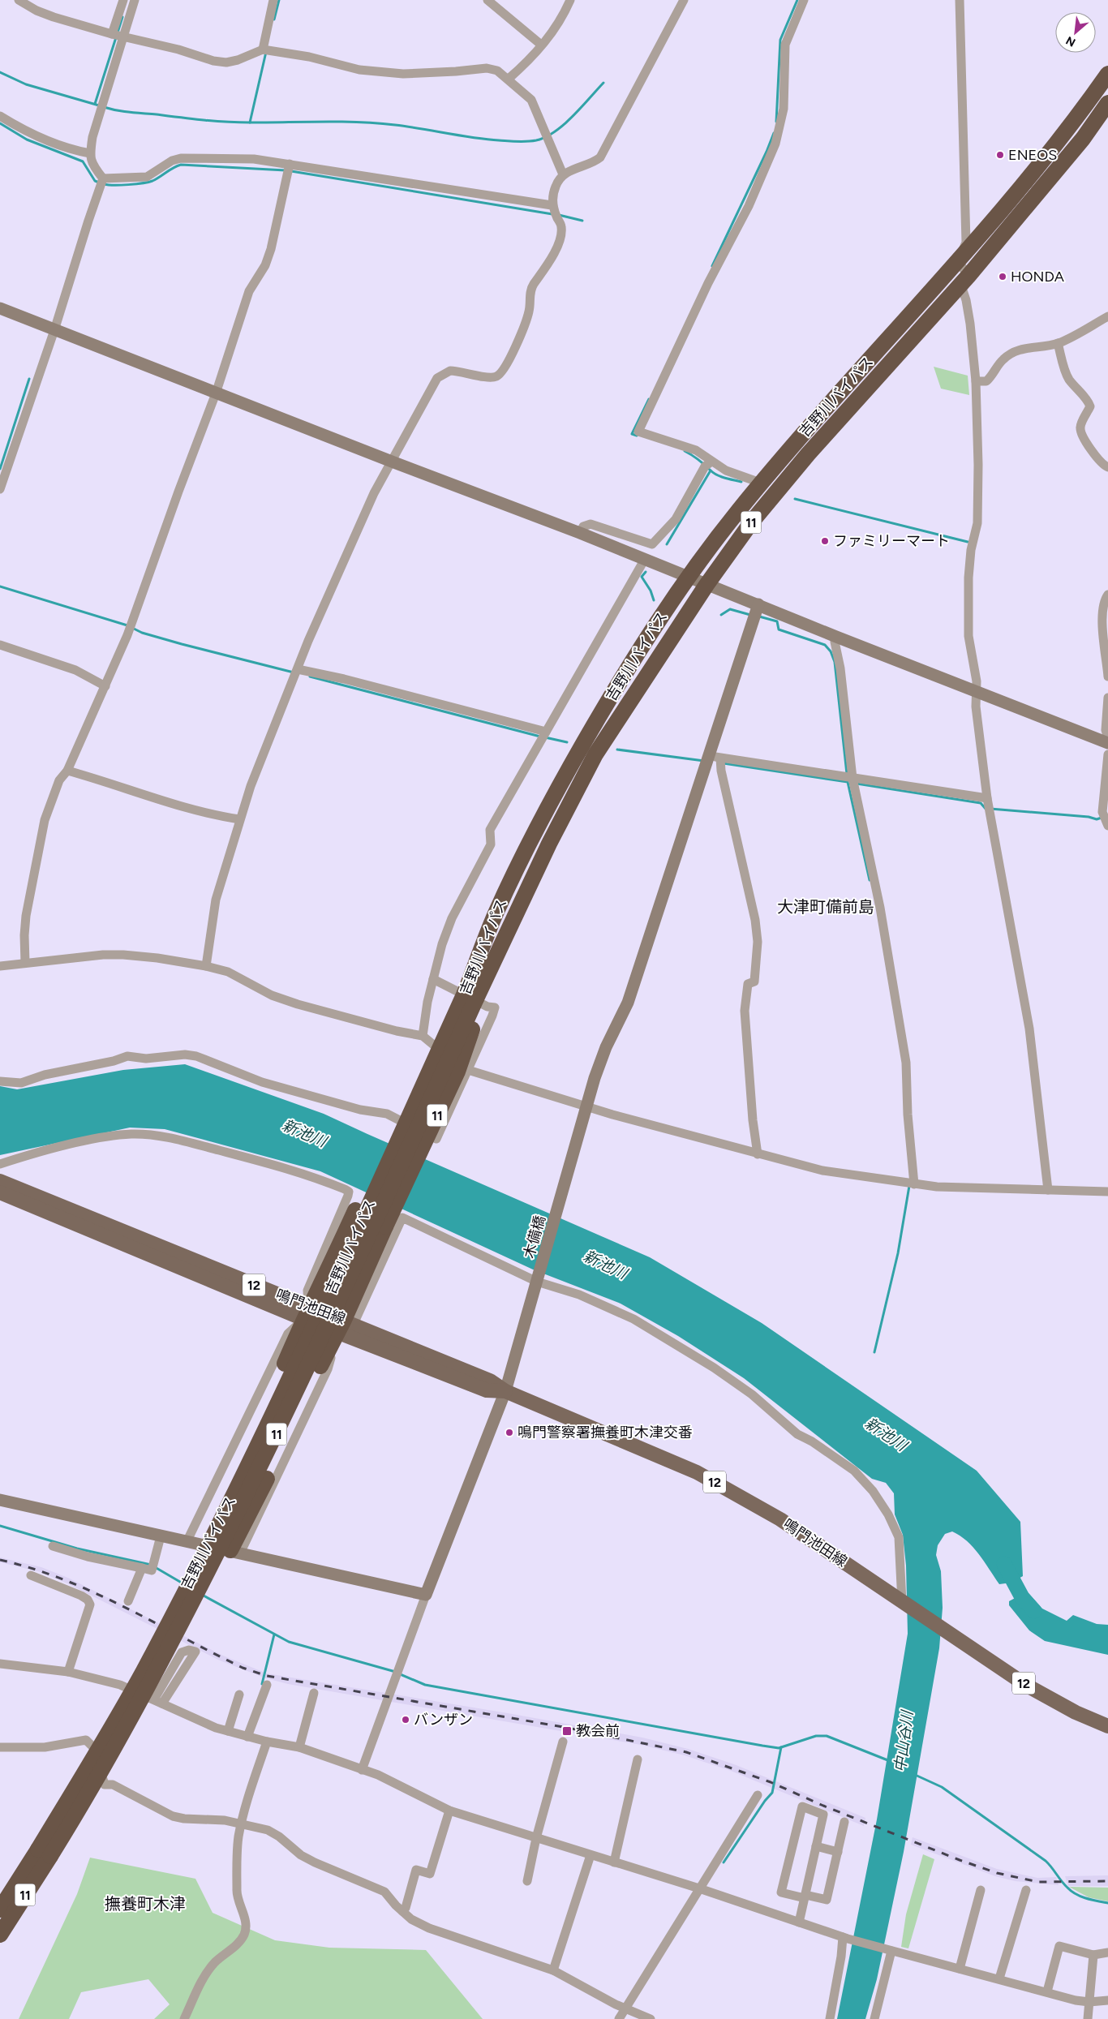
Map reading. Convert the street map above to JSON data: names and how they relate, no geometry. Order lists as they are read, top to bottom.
{
  "streets": {
    "highway": ["吉野川バイパス", "11"],
    "main road": ["12", "鳴門池田線"],
    "street": ["木備橋"]
  },
  "crossings": [
    ["吉野川バイパス", "11"],
    ["11", "鳴門池田線"],
    ["木備橋", "鳴門池田線"]
  ],
  "districts": ["大津町備前島", "撫養町木津"],
  "water": ["新池川", "中山谷川"],
  "places": {
    "other": [
      "ENEOS",
      "HONDA",
      "ファミリーマート",
      "鳴門警察署撫養町木津交番",
      "バンザン"
    ],
    "transit": ["教会前"]
  },
  "north": "bottom left"
}
